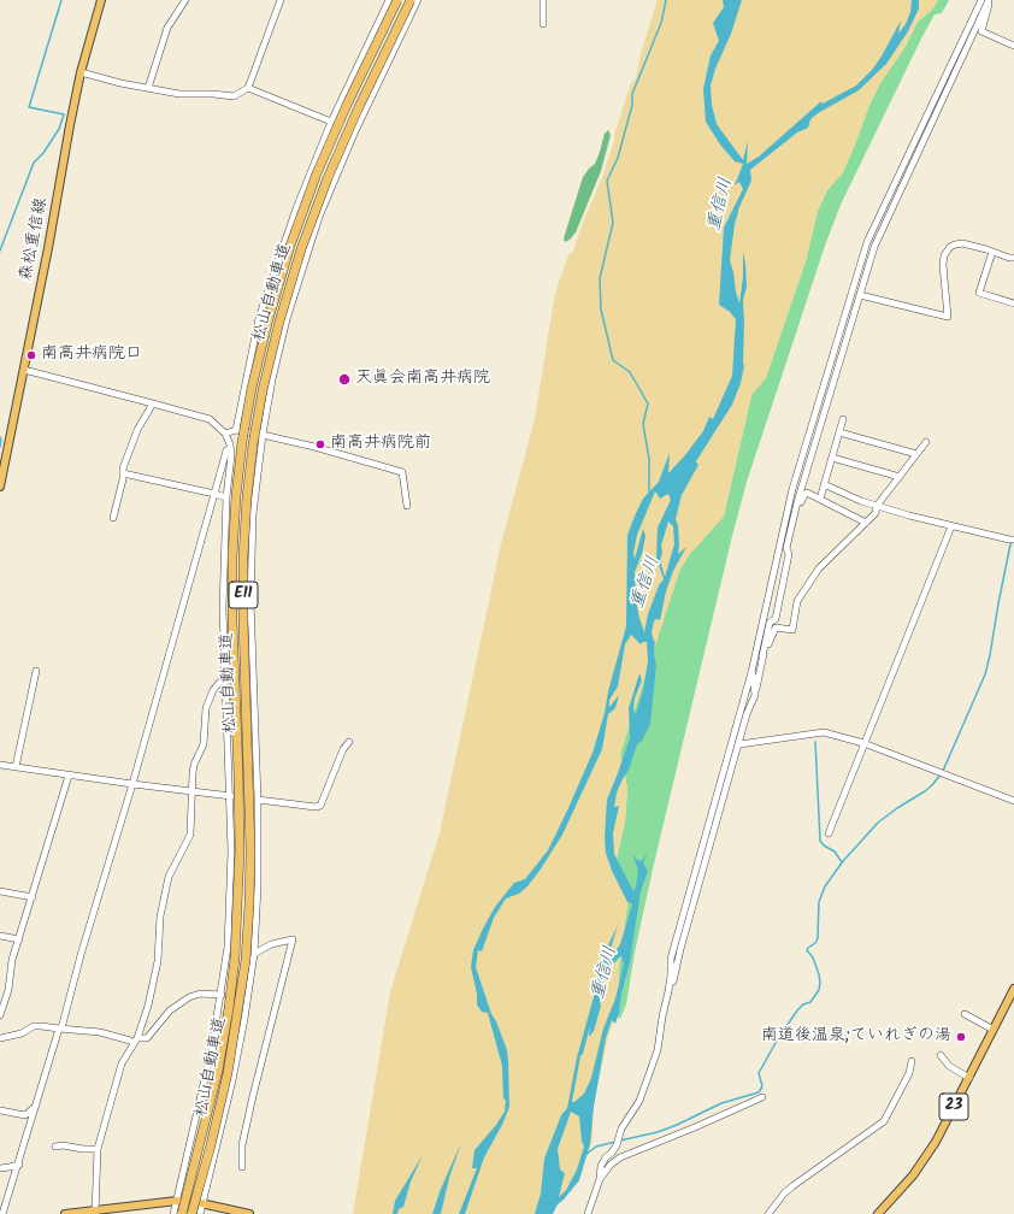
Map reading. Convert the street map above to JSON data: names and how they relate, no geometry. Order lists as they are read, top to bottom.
{
  "streets": {
    "highway": ["松山自動車道", "E11"],
    "main road": ["森松重信線", "23"]
  },
  "water": ["重信川"],
  "places": [
    "南高井病院口",
    "天眞会南高井病院",
    "南高井病院前",
    "南道後温泉;ていれぎの湯"
  ]
}
